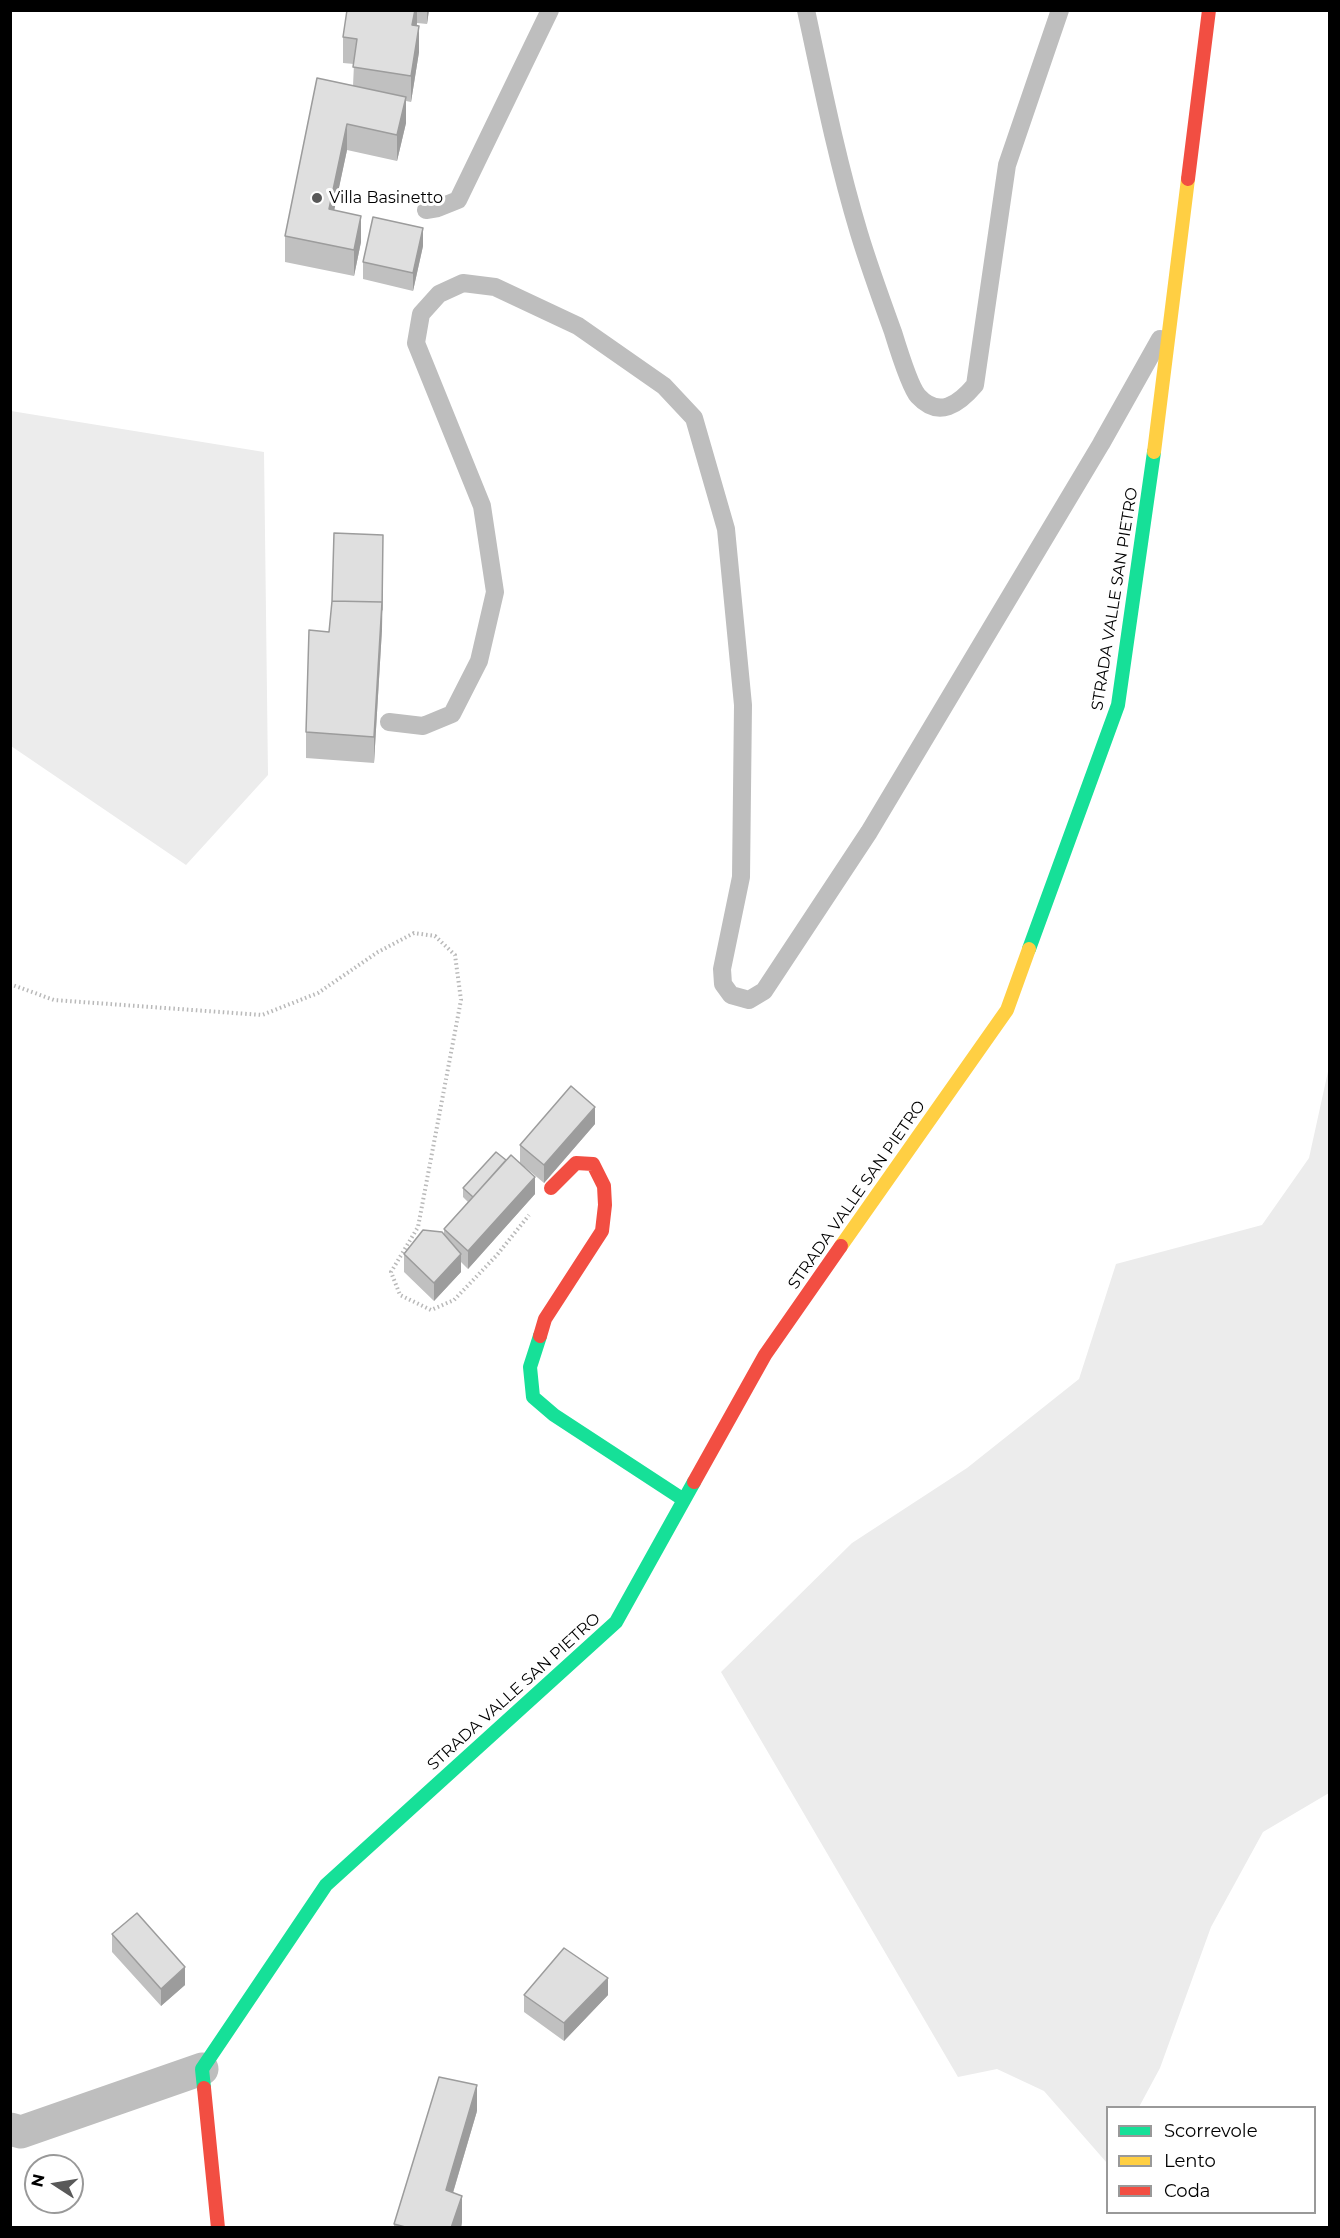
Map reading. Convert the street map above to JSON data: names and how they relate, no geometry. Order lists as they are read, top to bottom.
{
  "streets": {
    "street": ["STRADA VALLE SAN PIETRO"]
  },
  "places": ["Villa Basinetto"],
  "legend": ["Scorrevole", "Lento", "Coda"],
  "north": "left"
}
